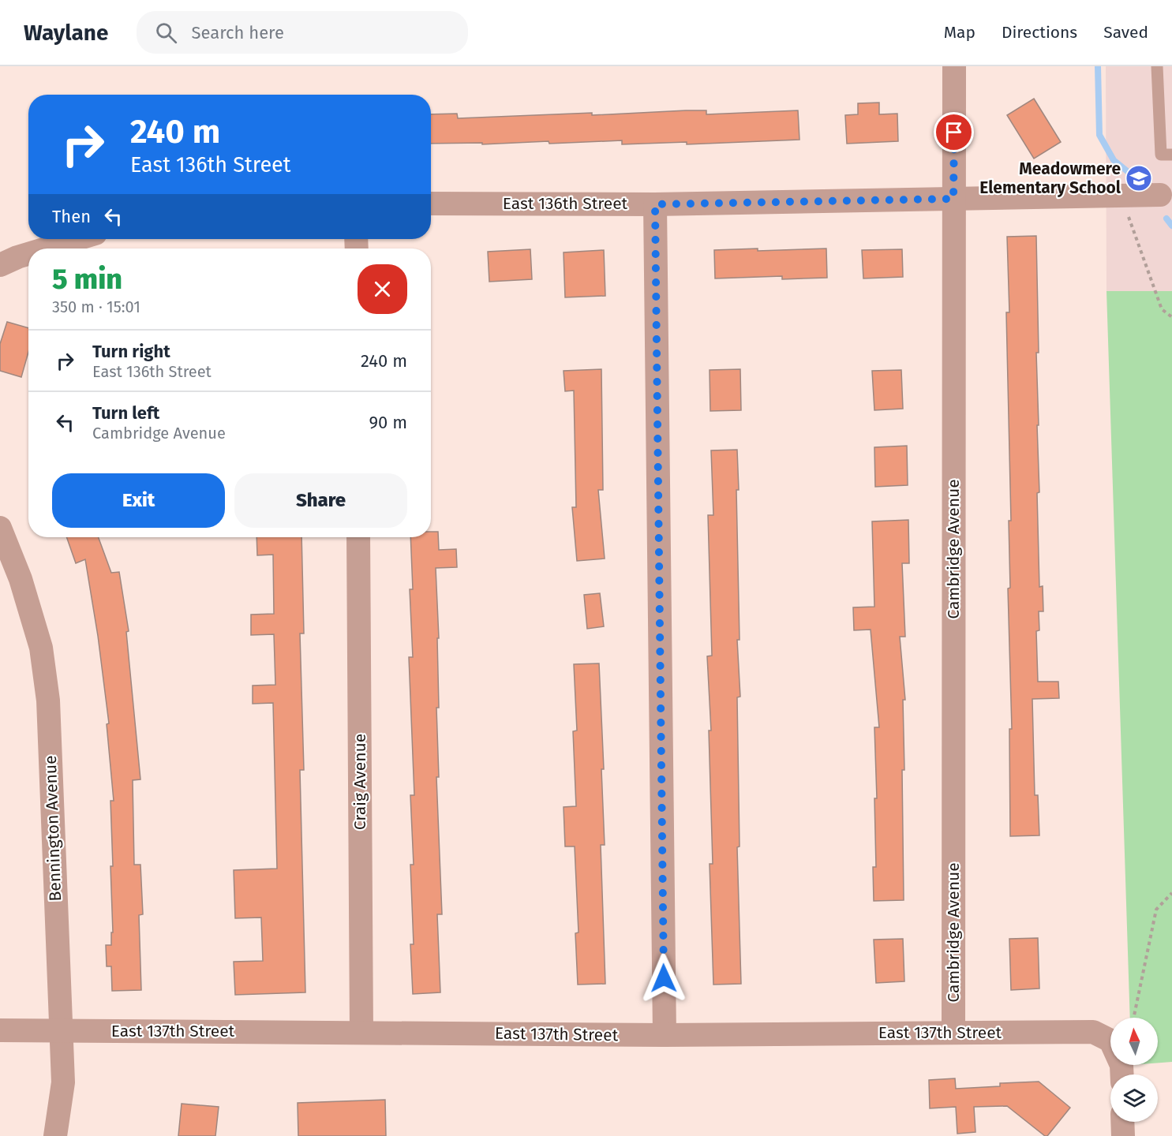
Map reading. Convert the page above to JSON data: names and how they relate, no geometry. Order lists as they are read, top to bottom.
{
  "streets": {
    "street": [
      "East 136th Street",
      "Cambridge Avenue",
      "Craig Avenue",
      "Bennington Avenue",
      "East 137th Street"
    ]
  },
  "crossings": [
    ["East 136th Street", "Cambridge Avenue"],
    ["Cambridge Avenue", "East 137th Street"],
    ["Craig Avenue", "East 137th Street"],
    ["Bennington Avenue", "East 137th Street"]
  ],
  "places": {
    "school or university": ["Meadowmere Elementary School"]
  },
  "north": "top",
  "page": {
    "header": "Waylane",
    "search": "Search here",
    "nav": ["Map", "Directions", "Saved"],
    "turn": ["240 m", "East 136th Street"],
    "then": "Then",
    "heading": ["5 min", "350 m · 15:01"],
    "list": [
      {
        "name": "Turn right",
        "note": "East 136th Street",
        "value": "240 m"
      },
      {
        "name": "Turn left",
        "note": "Cambridge Avenue",
        "value": "90 m"
      }
    ],
    "buttons": ["Exit", "Share"]
  }
}
